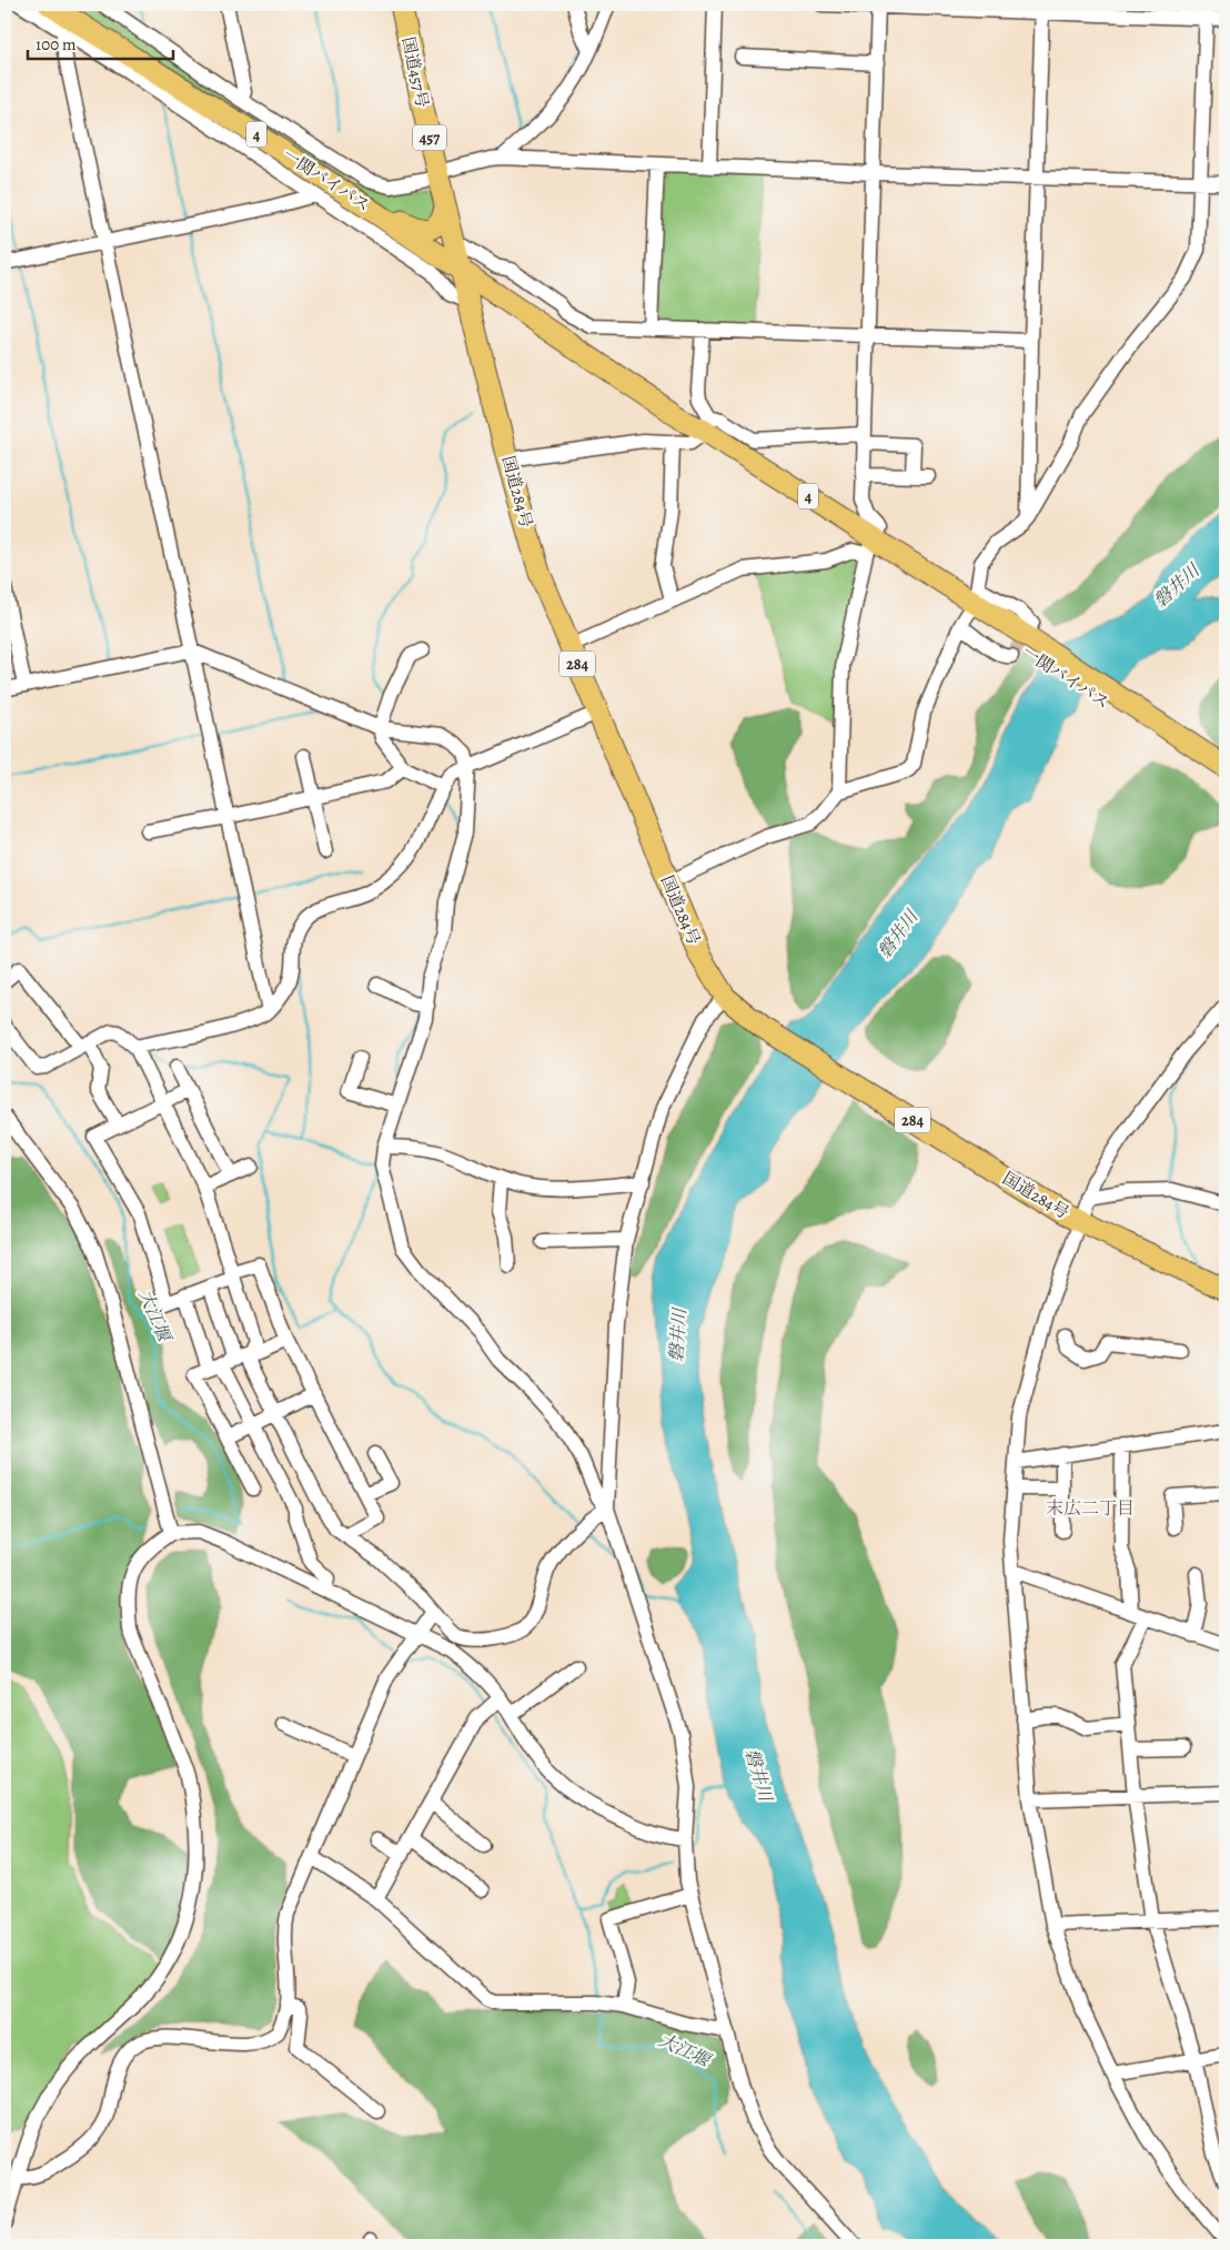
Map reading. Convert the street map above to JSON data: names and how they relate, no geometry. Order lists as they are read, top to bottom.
{
  "streets": {
    "highway": [
      "国道457号",
      "4",
      "457",
      "一関バイパス",
      "国道284号",
      "284"
    ]
  },
  "crossings": [
    ["国道457号", "一関バイパス"],
    ["国道457号", "国道284号"],
    ["一関バイパス", "国道284号"]
  ],
  "districts": ["末広二丁目"],
  "water": ["磐井川", "大江堰"],
  "scale_bar": "100 m"
}
